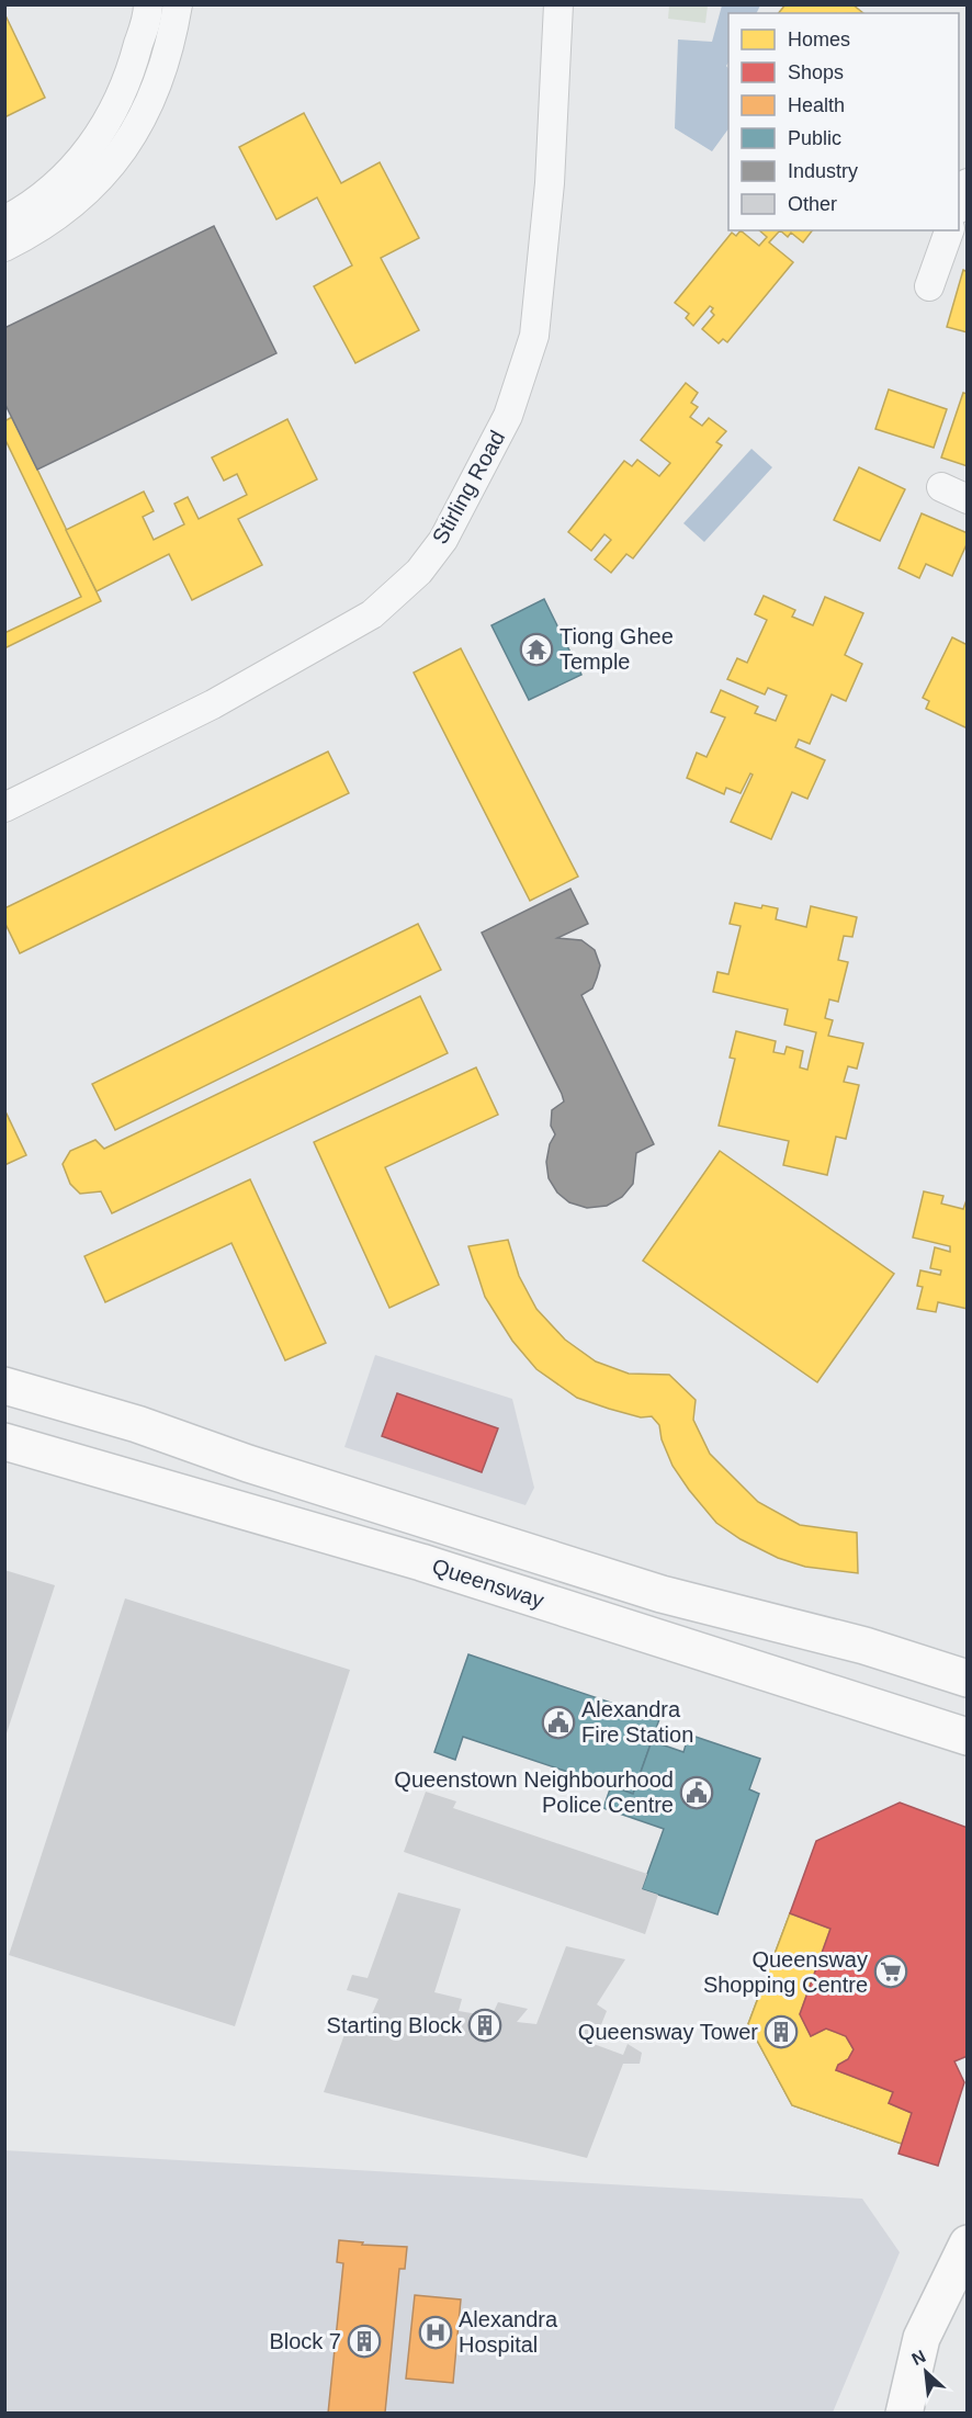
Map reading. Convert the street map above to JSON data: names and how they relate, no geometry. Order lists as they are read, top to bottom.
{
  "streets": {
    "main road": ["Queensway"],
    "street": ["Stirling Road"]
  },
  "places": {
    "temple": ["Tiong Ghee Temple"],
    "public building": ["Alexandra Fire Station", "Queenstown Neighbourhood Police Centre"],
    "supermarket": ["Queensway Shopping Centre"],
    "building": ["Starting Block", "Queensway Tower", "Block 7"],
    "hospital": ["Alexandra Hospital"]
  },
  "legend": [
    "Homes",
    "Shops",
    "Health",
    "Public",
    "Industry",
    "Other"
  ],
  "north": "top left"
}
